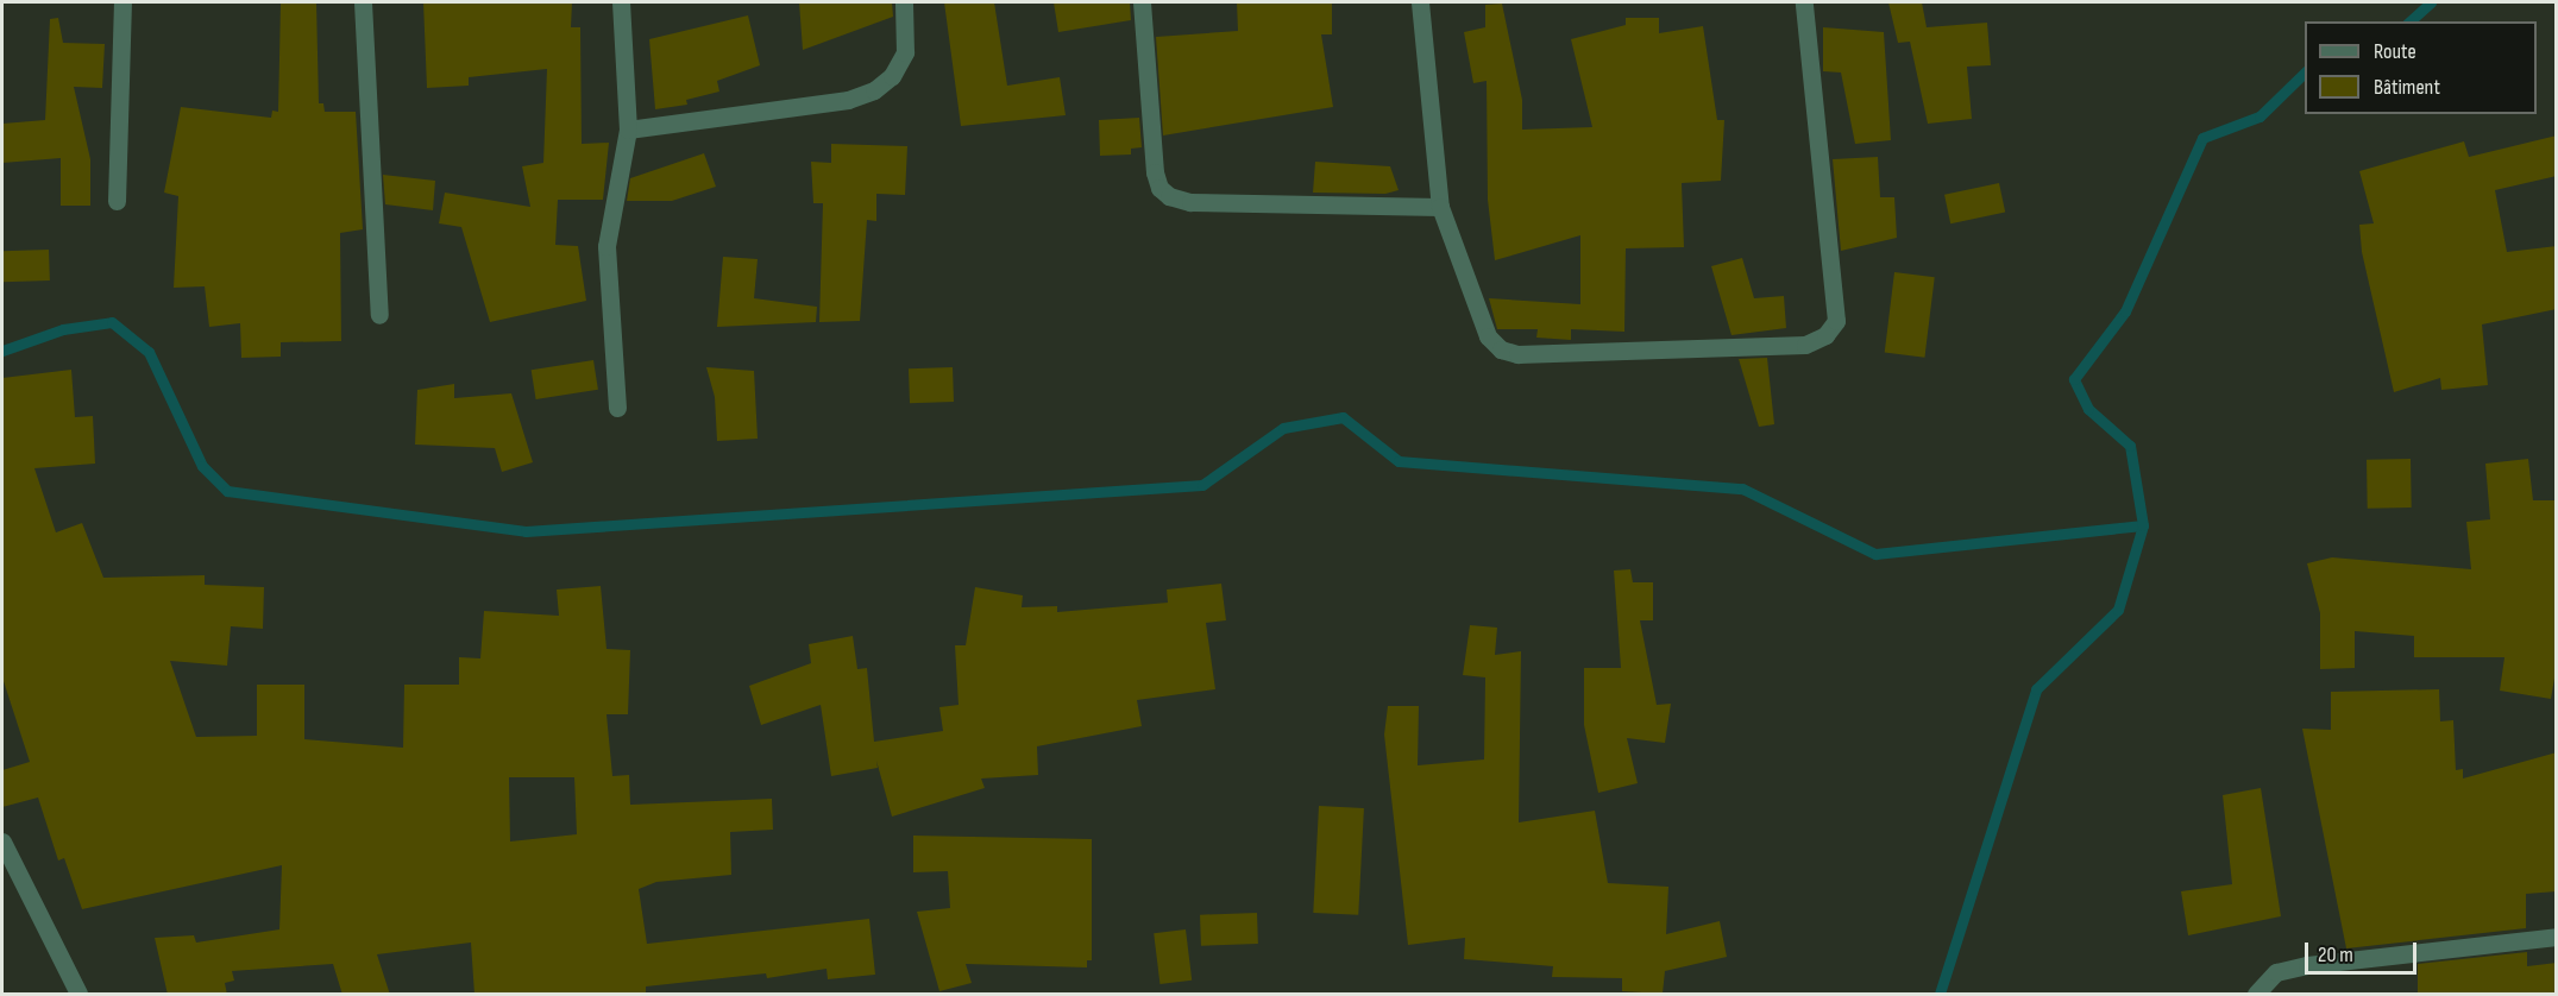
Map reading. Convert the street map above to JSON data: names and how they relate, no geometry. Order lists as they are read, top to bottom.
{
  "legend": ["Route", "Bâtiment"],
  "scale_bar": "20 m"
}
